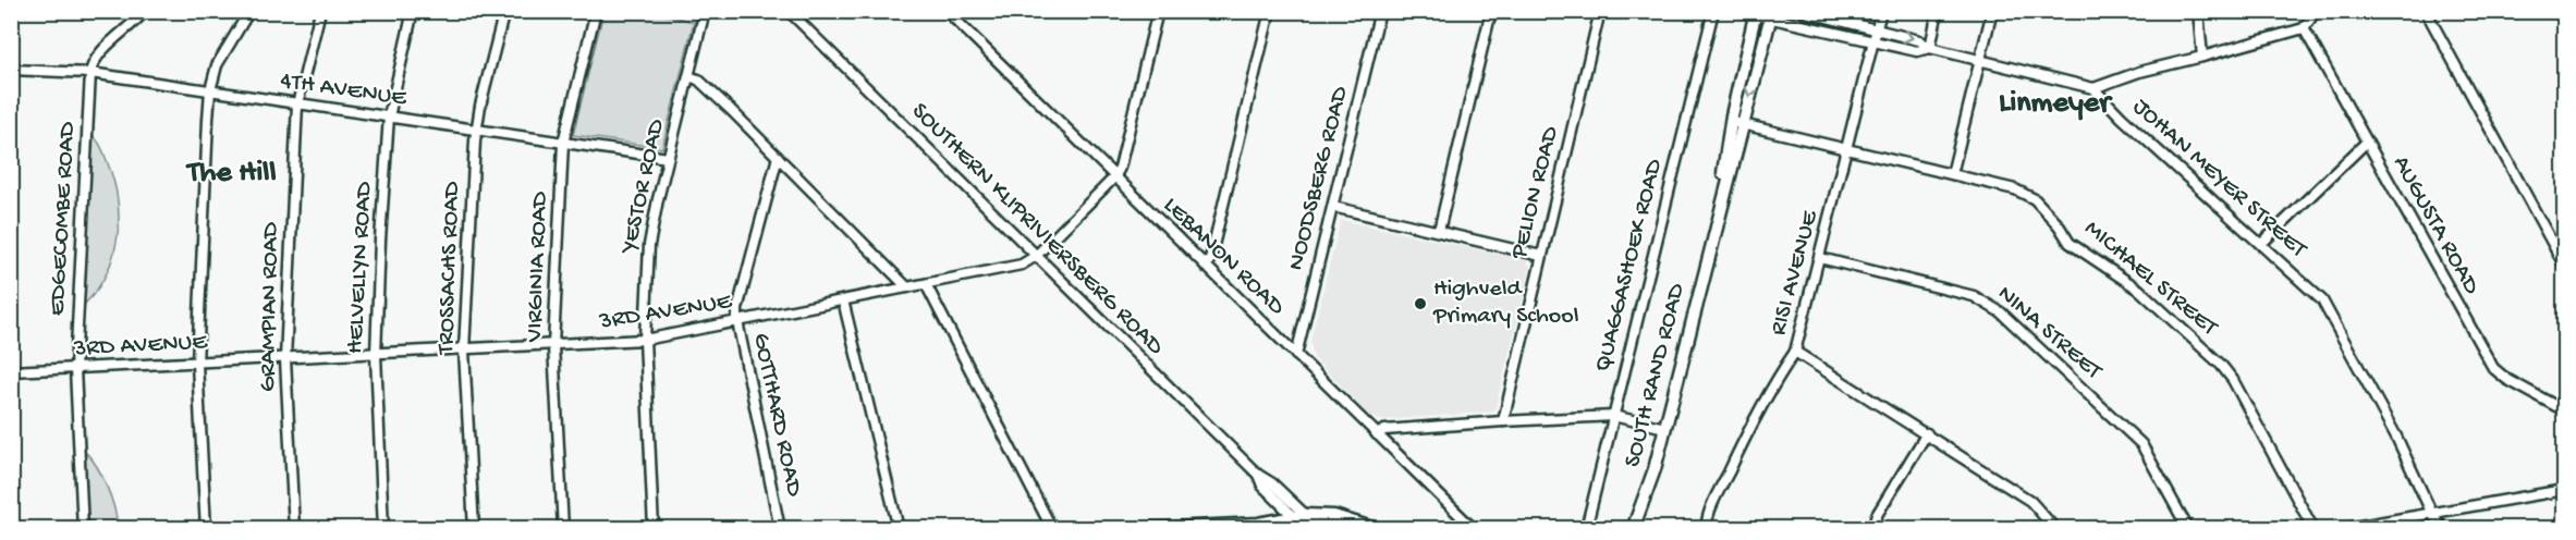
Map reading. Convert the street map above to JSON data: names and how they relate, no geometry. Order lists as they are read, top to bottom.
{
  "streets": {
    "main road": ["SOUTH RAND ROAD"],
    "street": [
      "4TH AVENUE",
      "NOODSBERG ROAD",
      "JOHAN MEYER STREET",
      "YESTOR ROAD",
      "PELION ROAD",
      "EDGECOMBE ROAD",
      "AUGUSTA ROAD",
      "SOUTHERN KLIPRIVIERSBERG ROAD",
      "LEBANON ROAD",
      "QUAGGASHOEK ROAD",
      "VIRGINIA ROAD",
      "HELVELLYN ROAD",
      "TROSSACHS ROAD",
      "RISI AVENUE",
      "MICHAEL STREET",
      "GRAMPIAN ROAD",
      "3RD AVENUE",
      "NINA STREET",
      "GOTTHARD ROAD"
    ]
  },
  "crossings": [
    ["4TH AVENUE", "YESTOR ROAD"],
    ["4TH AVENUE", "EDGECOMBE ROAD"],
    ["4TH AVENUE", "VIRGINIA ROAD"],
    ["4TH AVENUE", "HELVELLYN ROAD"],
    ["4TH AVENUE", "TROSSACHS ROAD"],
    ["4TH AVENUE", "GRAMPIAN ROAD"],
    ["NOODSBERG ROAD", "LEBANON ROAD"],
    ["YESTOR ROAD", "3RD AVENUE"],
    ["EDGECOMBE ROAD", "3RD AVENUE"],
    ["SOUTHERN KLIPRIVIERSBERG ROAD", "3RD AVENUE"],
    ["LEBANON ROAD", "3RD AVENUE"],
    ["VIRGINIA ROAD", "3RD AVENUE"],
    ["HELVELLYN ROAD", "3RD AVENUE"],
    ["TROSSACHS ROAD", "3RD AVENUE"],
    ["RISI AVENUE", "MICHAEL STREET"],
    ["RISI AVENUE", "NINA STREET"],
    ["MICHAEL STREET", "SOUTH RAND ROAD"],
    ["GRAMPIAN ROAD", "3RD AVENUE"],
    ["3RD AVENUE", "GOTTHARD ROAD"]
  ],
  "districts": ["Linmeyer", "The Hill"],
  "places": ["Highveld Primary School"]
}
